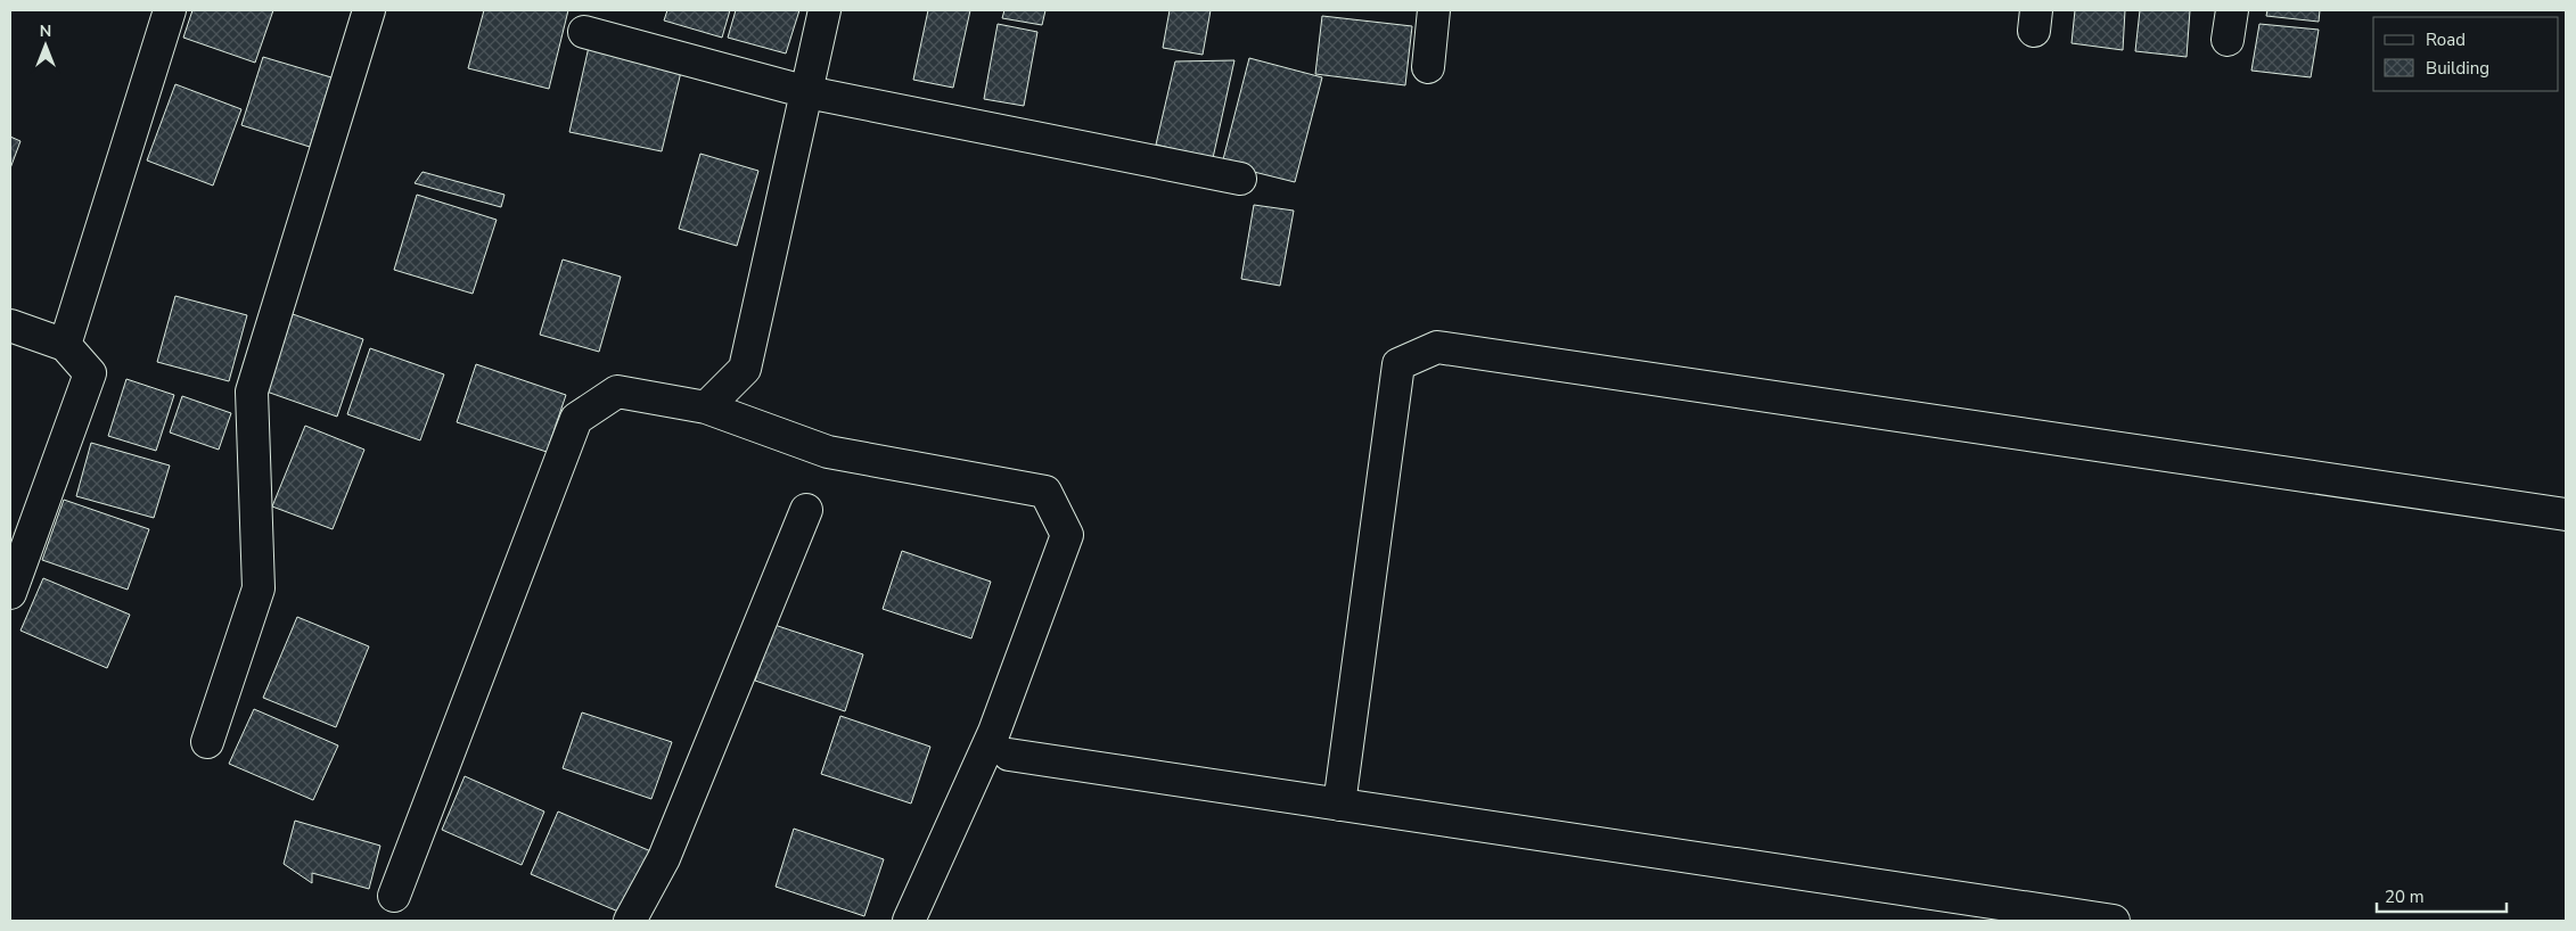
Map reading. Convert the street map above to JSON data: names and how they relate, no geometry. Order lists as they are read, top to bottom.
{
  "legend": ["Road", "Building"],
  "scale_bar": "20 m",
  "north": "top"
}
